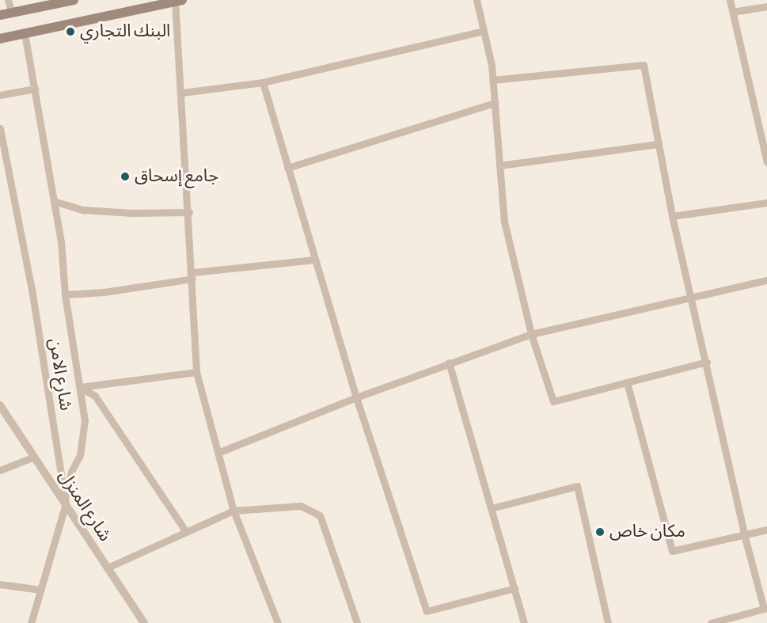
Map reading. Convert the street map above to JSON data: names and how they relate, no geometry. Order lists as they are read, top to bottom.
{
  "streets": {
    "street": ["شارع الامن", "شارع المنزل"]
  },
  "crossings": [
    ["شارع الامن", "شارع المنزل"]
  ],
  "places": ["البنك التجاري", "جامع إسحاق", "مكان خاص"]
}
